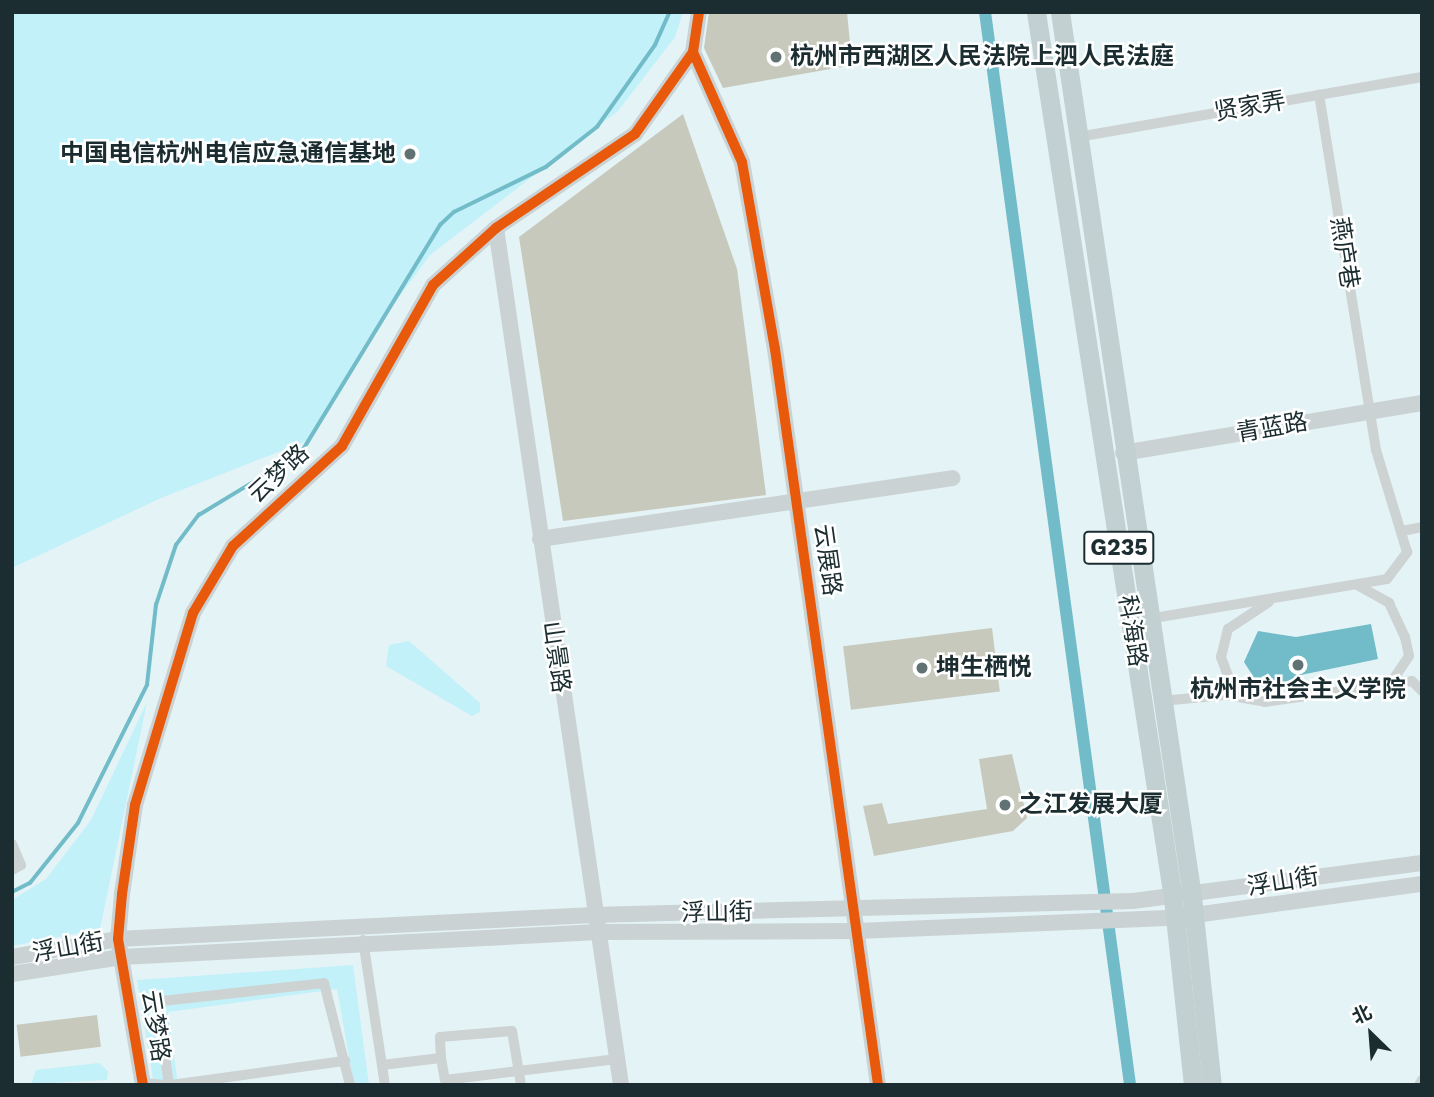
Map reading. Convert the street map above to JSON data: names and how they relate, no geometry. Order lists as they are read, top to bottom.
{
  "streets": {
    "highway": ["G235", "科海路"],
    "street": [
      "贤家弄",
      "燕庐巷",
      "青蓝路",
      "云梦路",
      "云展路",
      "山景路",
      "浮山街"
    ]
  },
  "crossings": [
    ["贤家弄", "燕庐巷"],
    ["贤家弄", "科海路"],
    ["燕庐巷", "青蓝路"],
    ["青蓝路", "科海路"],
    ["云梦路", "云展路"],
    ["云梦路", "山景路"],
    ["云梦路", "浮山街"],
    ["云展路", "浮山街"],
    ["科海路", "浮山街"],
    ["山景路", "浮山街"]
  ],
  "places": [
    "杭州市西湖区人民法院上泗人民法庭",
    "中国电信杭州电信应急通信基地",
    "杭州市社会主义学院",
    "坤生栖悦",
    "之江发展大厦"
  ],
  "north": "top left"
}
